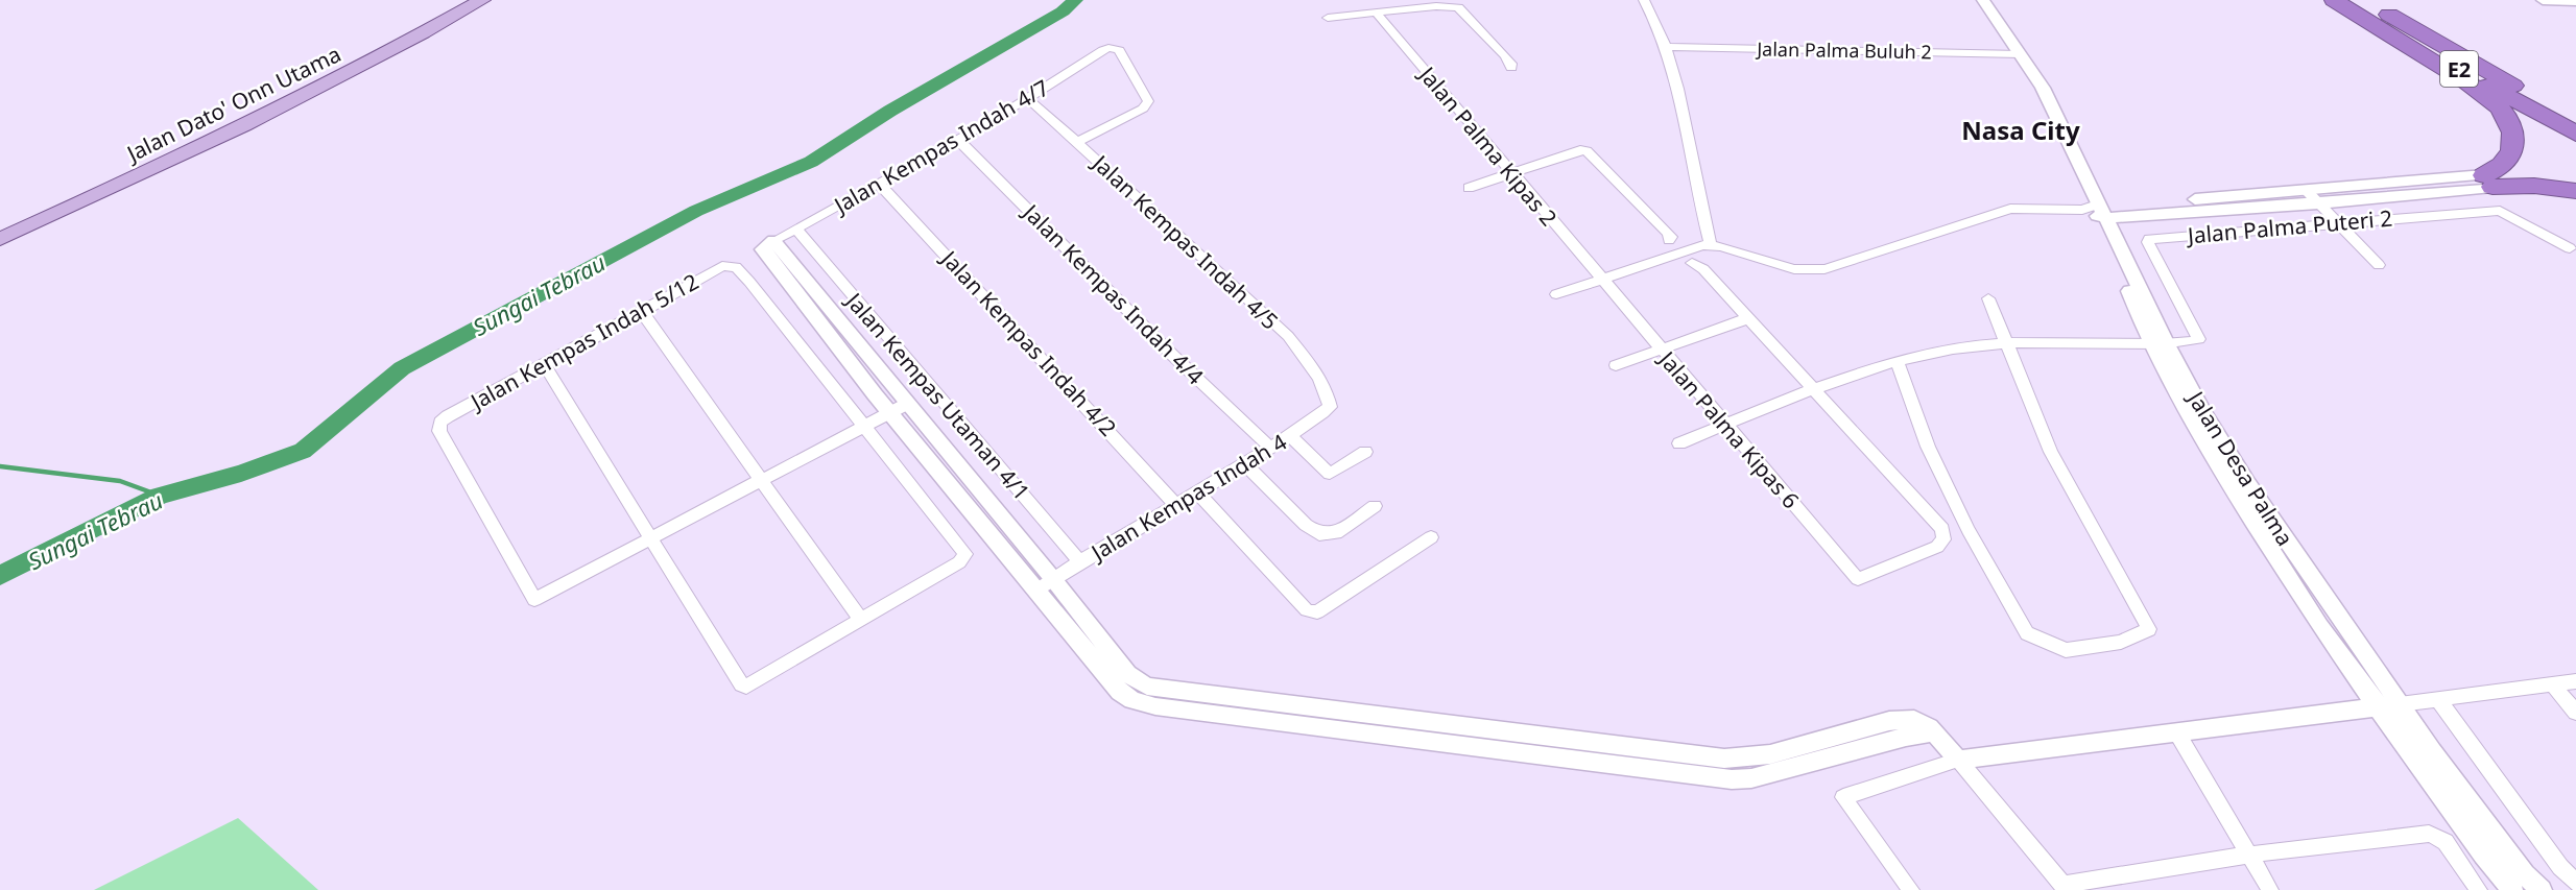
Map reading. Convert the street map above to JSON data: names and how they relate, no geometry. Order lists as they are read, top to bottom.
{
  "streets": {
    "highway": ["E2"],
    "main road": ["Jalan Dato' Onn Utama"],
    "street": [
      "Jalan Palma Buluh 2",
      "Jalan Kempas Indah 4/7",
      "Jalan Palma Kipas 2",
      "Jalan Palma Puteri 2",
      "Jalan Kempas Indah 4/5",
      "Jalan Kempas Indah 4/4",
      "Jalan Kempas Indah 5/12",
      "Jalan Kempas Indah 4/2",
      "Jalan Kempas Utaman 4/1",
      "Jalan Palma Kipas 6",
      "Jalan Desa Palma",
      "Jalan Kempas Indah 4"
    ]
  },
  "crossings": [
    ["Jalan Palma Buluh 2", "Jalan Desa Palma"],
    ["Jalan Kempas Indah 4/7", "Jalan Kempas Indah 4/5"],
    ["Jalan Kempas Indah 4/7", "Jalan Kempas Indah 4/4"],
    ["Jalan Kempas Indah 4/7", "Jalan Kempas Indah 4/2"],
    ["Jalan Kempas Indah 4/7", "Jalan Kempas Utaman 4/1"],
    ["Jalan Palma Kipas 2", "Jalan Palma Kipas 6"],
    ["Jalan Palma Puteri 2", "Jalan Desa Palma"],
    ["Jalan Kempas Indah 4/5", "Jalan Kempas Indah 4"],
    ["Jalan Kempas Indah 4/4", "Jalan Kempas Indah 4"],
    ["Jalan Kempas Indah 4/2", "Jalan Kempas Indah 4"],
    ["Jalan Kempas Utaman 4/1", "Jalan Kempas Indah 4"]
  ],
  "districts": ["Nasa City"],
  "water": ["Sungai Tebrau"]
}
